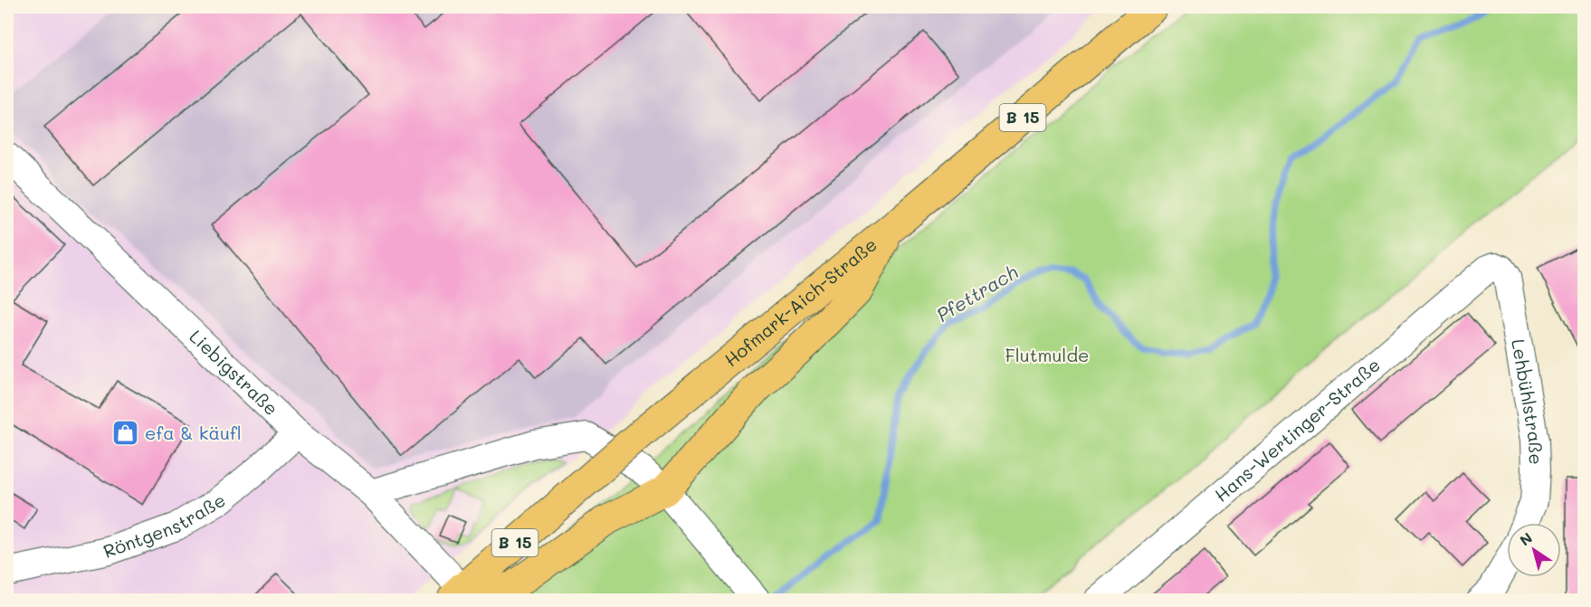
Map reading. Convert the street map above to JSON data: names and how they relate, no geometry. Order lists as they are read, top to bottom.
{
  "streets": {
    "main road": ["B 15", "Hofmark-Aich-Straße"],
    "street": [
      "Liebigstraße",
      "Lehbühlstraße",
      "Hans-Wertinger-Straße",
      "Röntgenstraße"
    ]
  },
  "crossings": [
    ["Hofmark-Aich-Straße", "Liebigstraße"],
    ["Liebigstraße", "Röntgenstraße"],
    ["Lehbühlstraße", "Hans-Wertinger-Straße"]
  ],
  "water": ["Pfettrach"],
  "parks": ["Flutmulde"],
  "places": {
    "shop": ["efa & käufl"]
  },
  "north": "top left"
}
